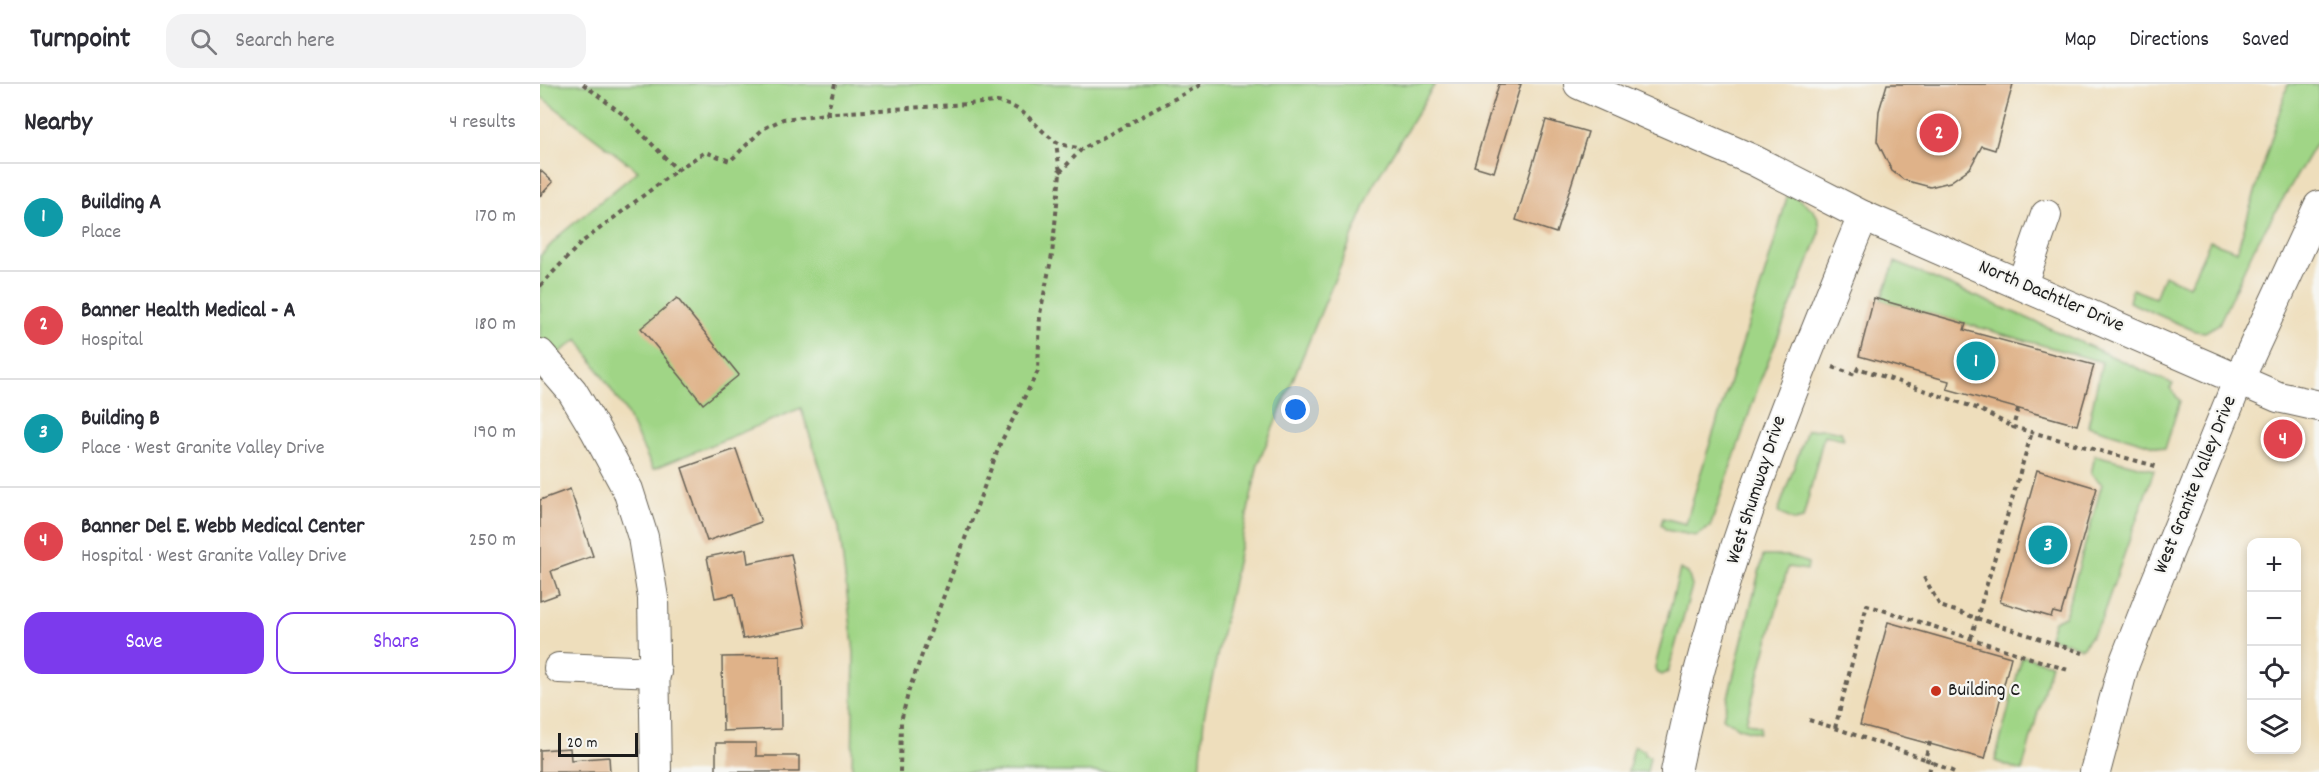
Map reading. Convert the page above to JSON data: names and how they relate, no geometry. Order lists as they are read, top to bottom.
{
  "streets": {
    "street": ["North Dachtler Drive", "West Granite Valley Drive", "West Shumway Drive"]
  },
  "crossings": [
    ["North Dachtler Drive", "West Granite Valley Drive"],
    ["North Dachtler Drive", "West Shumway Drive"]
  ],
  "places": ["Building C"],
  "scale_bar": "20 m",
  "page": {
    "header": "Turnpoint",
    "search": "Search here",
    "nav": ["Map", "Directions", "Saved"],
    "heading": ["Nearby", "4 results"],
    "pins": [
      "2",
      "1",
      "4",
      "3"
    ],
    "list": [
      {
        "mark": "1",
        "name": "Building A",
        "note": "Place",
        "value": "170 m"
      },
      {
        "mark": "2",
        "name": "Banner Health Medical - A",
        "note": "Hospital",
        "value": "180 m"
      },
      {
        "mark": "3",
        "name": "Building B",
        "note": "Place · West Granite Valley Drive",
        "value": "190 m"
      },
      {
        "mark": "4",
        "name": "Banner Del E. Webb Medical Center",
        "note": "Hospital · West Granite Valley Drive",
        "value": "250 m"
      }
    ],
    "map_buttons": ["+", "−"],
    "buttons": ["Save", "Share"],
    "scale": "20 m"
  }
}
